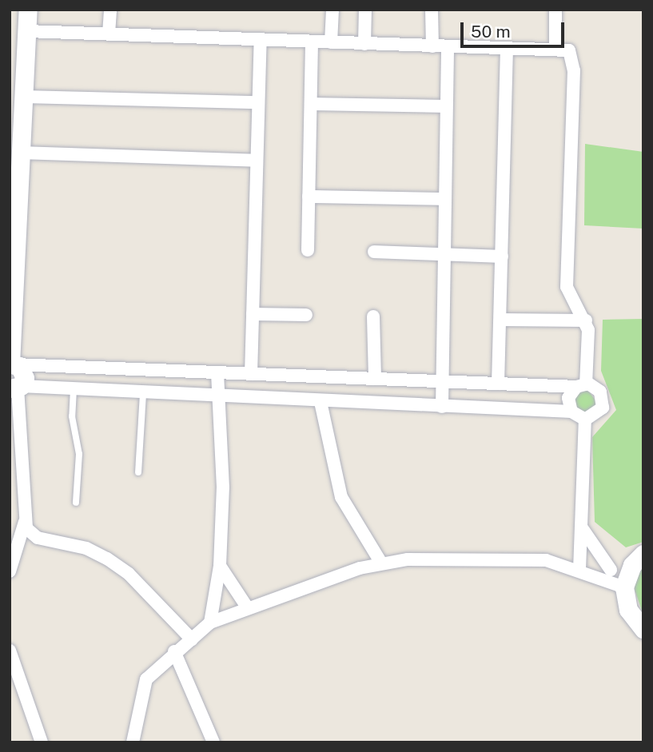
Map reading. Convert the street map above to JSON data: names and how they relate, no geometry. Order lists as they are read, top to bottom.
{
  "scale_bar": "50 m"
}
